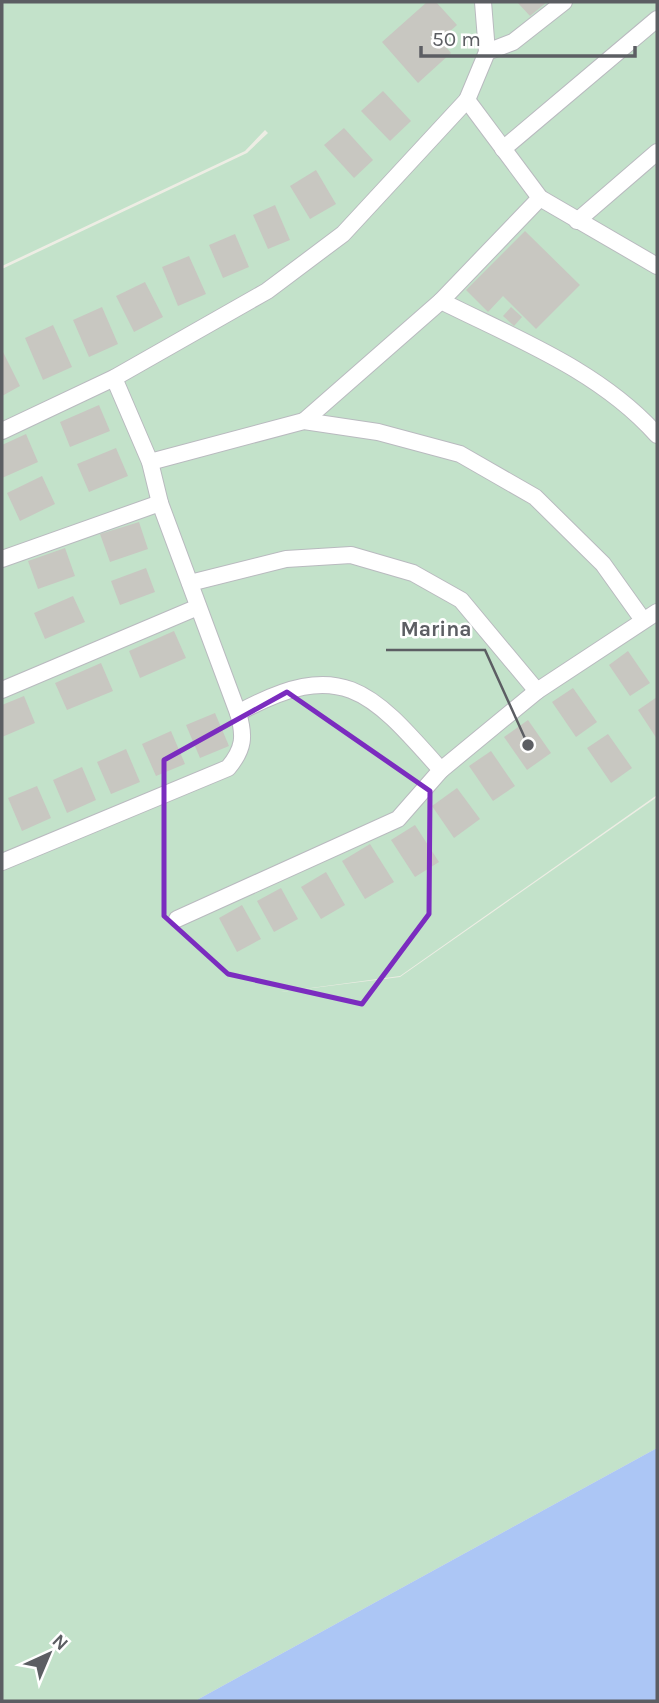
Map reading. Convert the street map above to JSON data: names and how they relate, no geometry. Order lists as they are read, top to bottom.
{
  "places": ["Marina"],
  "scale_bar": "50 m",
  "north": "top right"
}
